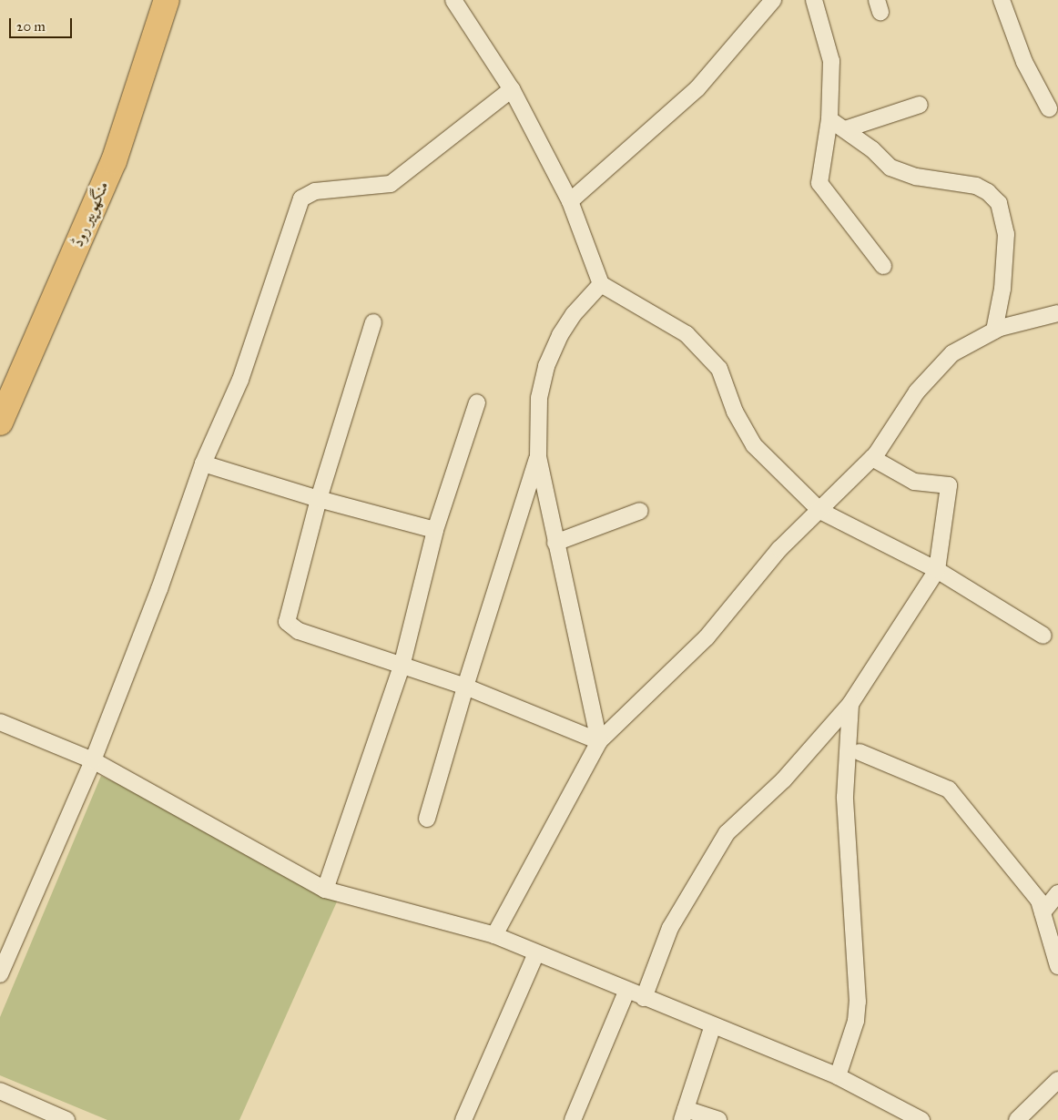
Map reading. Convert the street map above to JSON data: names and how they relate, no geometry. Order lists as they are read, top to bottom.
{
  "streets": {
    "main road": ["منگھوپیر روڈ"]
  },
  "scale_bar": "20 m"
}
